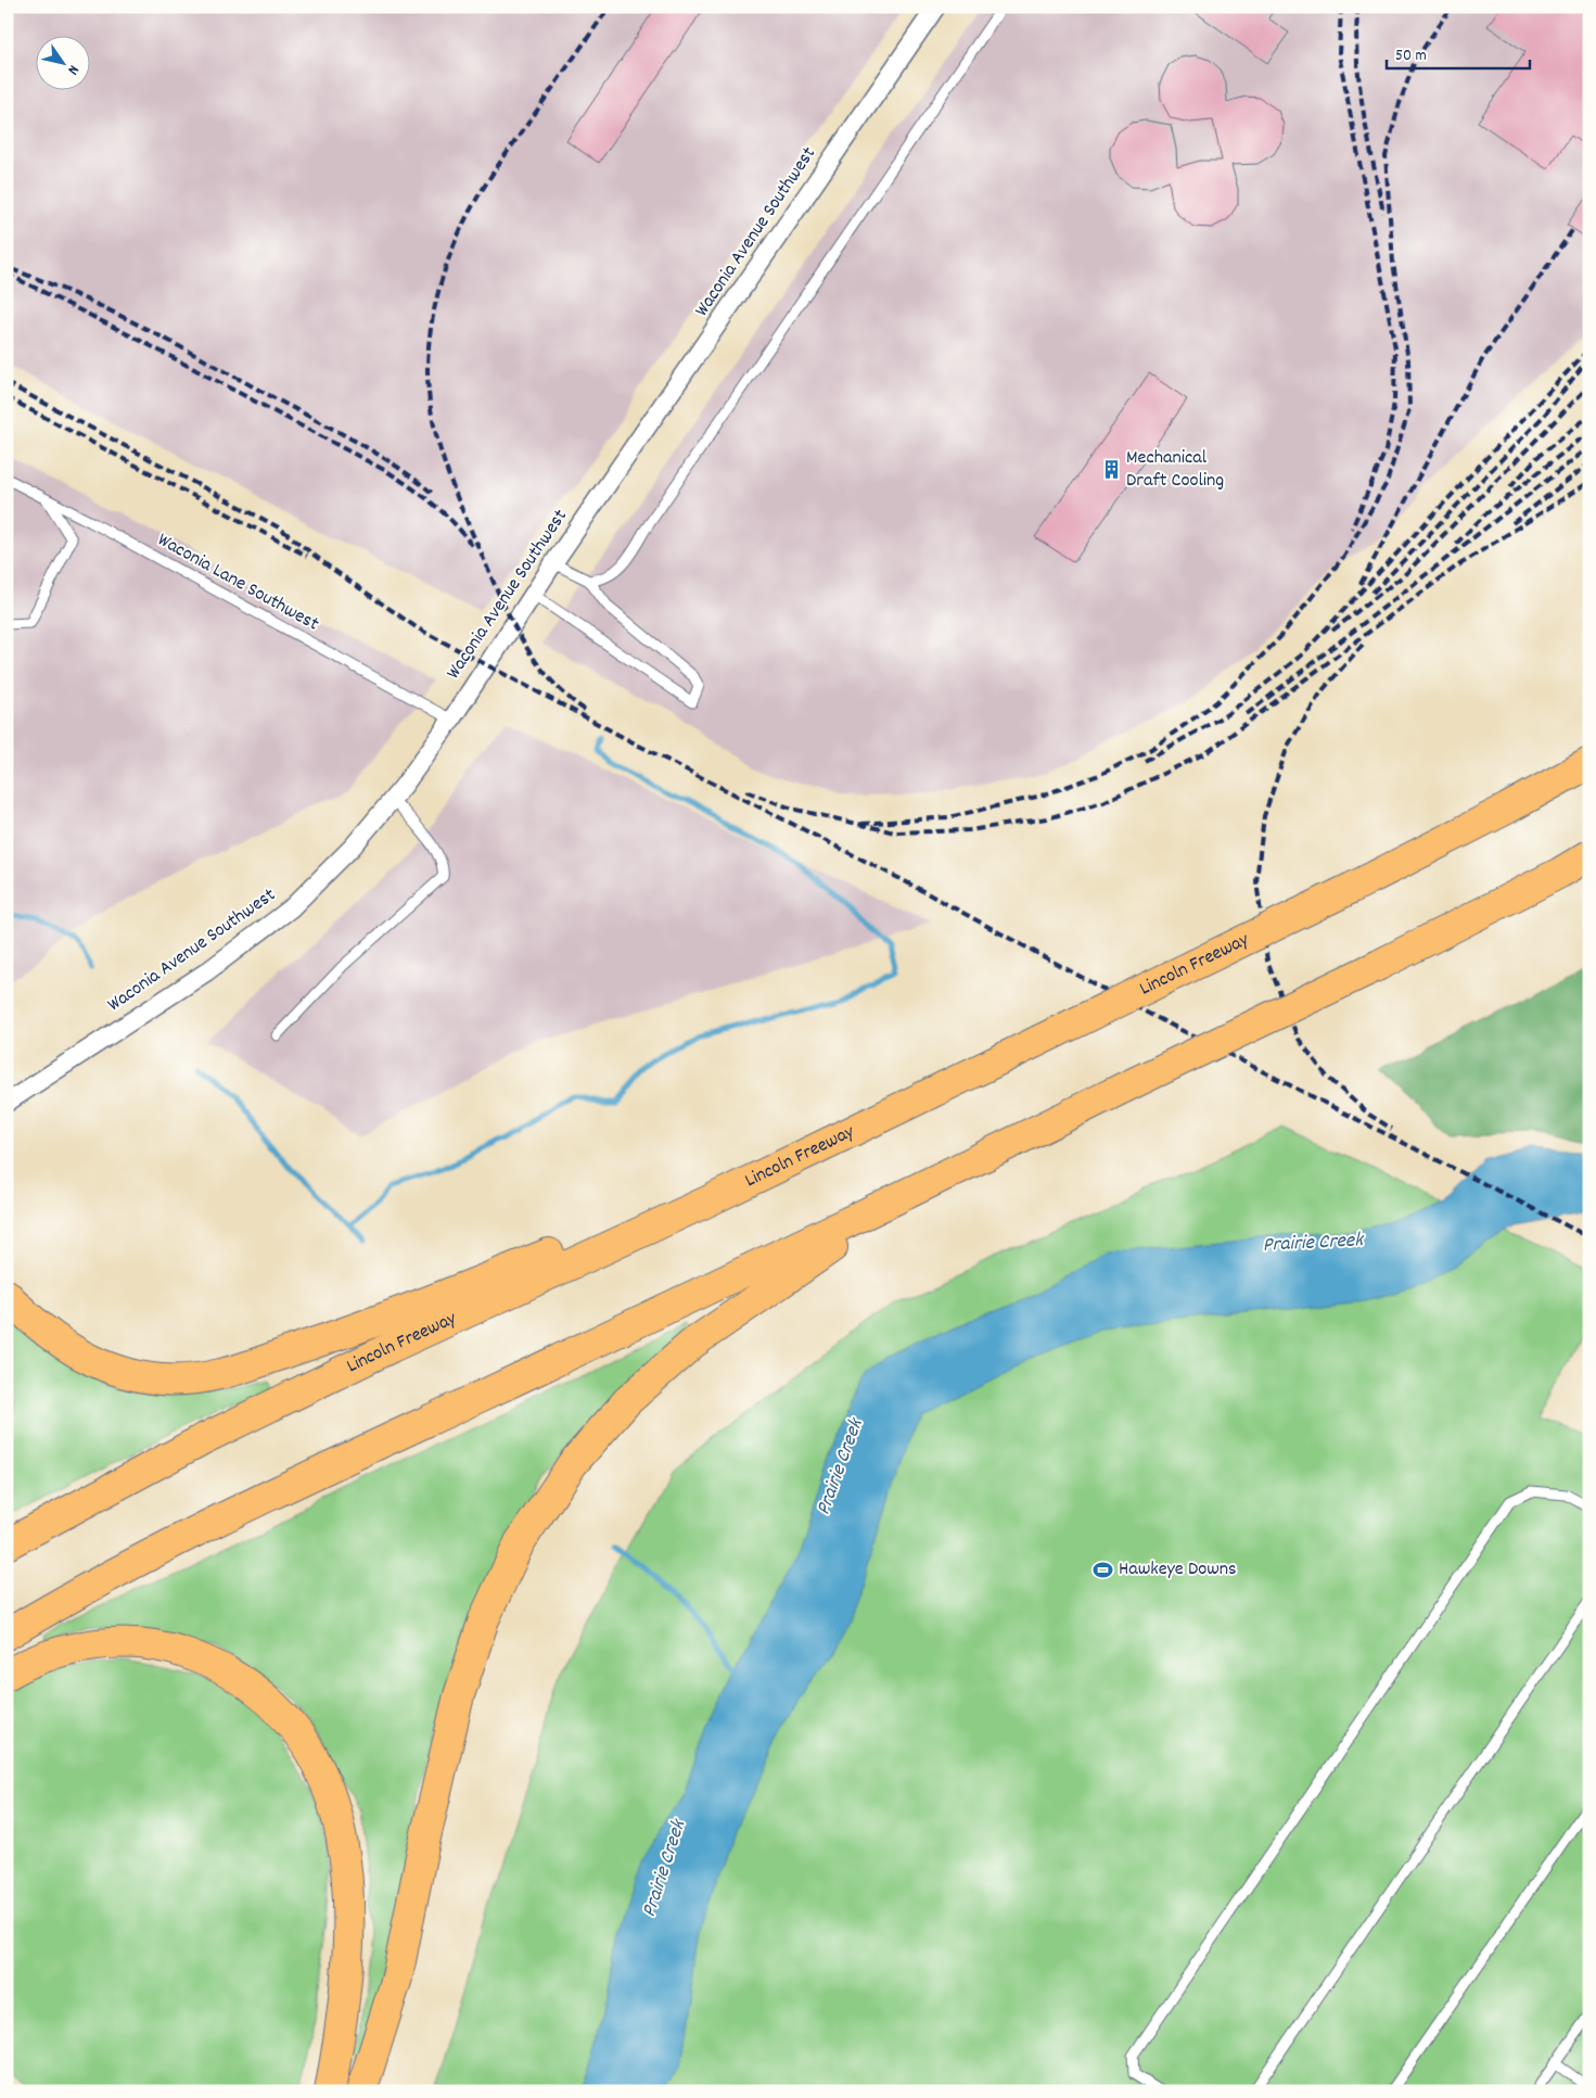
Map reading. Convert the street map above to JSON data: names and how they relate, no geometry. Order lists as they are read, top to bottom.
{
  "streets": {
    "highway": ["Lincoln Freeway"],
    "street": ["Waconia Avenue Southwest"],
    "lane": ["Waconia Lane Southwest"]
  },
  "crossings": [
    ["Waconia Avenue Southwest", "Waconia Lane Southwest"]
  ],
  "water": ["Prairie Creek"],
  "places": {
    "building": ["Mechanical Draft Cooling"],
    "sports": ["Hawkeye Downs"]
  },
  "scale_bar": "50 m",
  "north": "bottom right"
}
